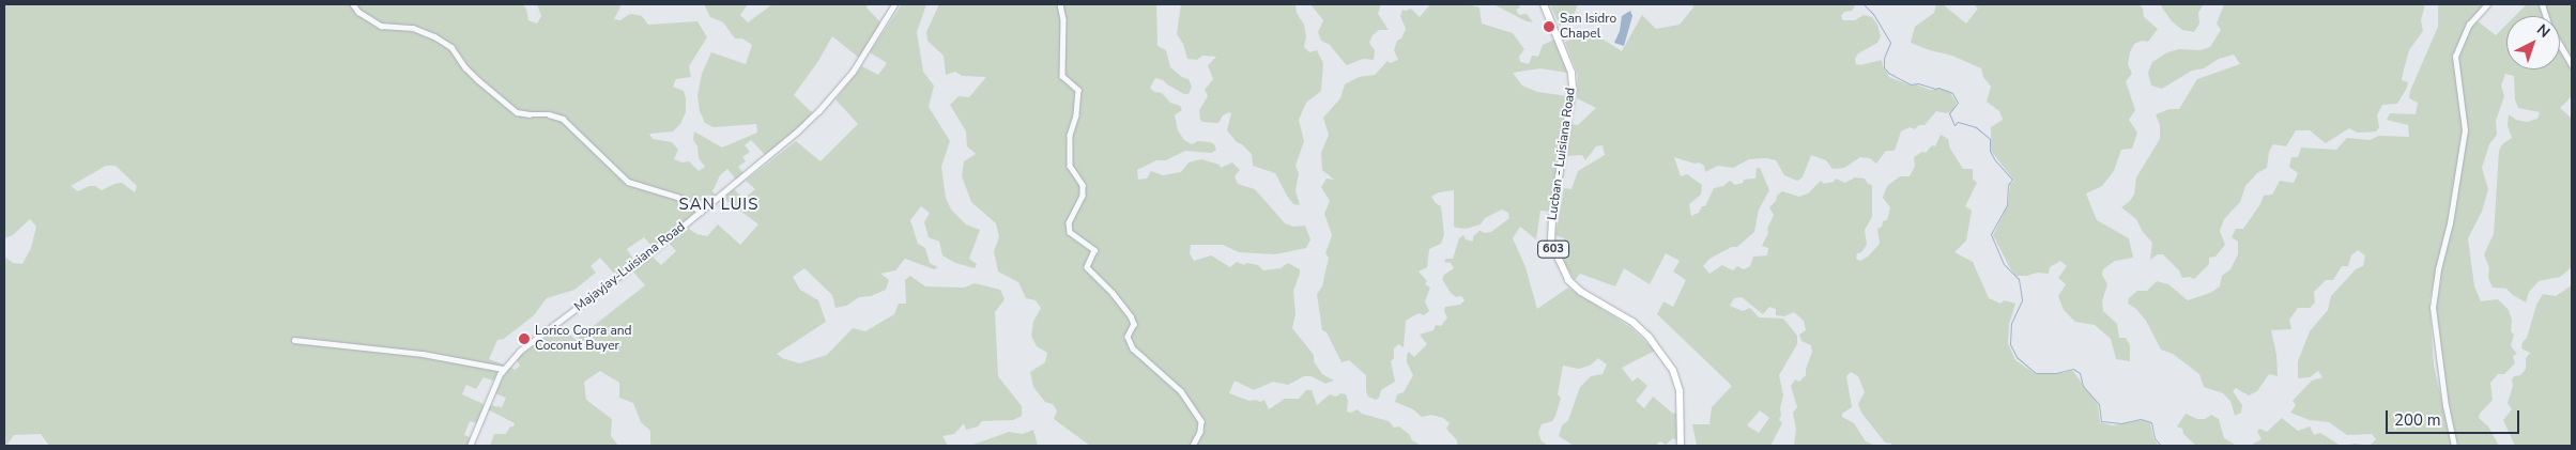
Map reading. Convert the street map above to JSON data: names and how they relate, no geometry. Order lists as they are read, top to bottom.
{
  "streets": {
    "main road": ["Lucban - Luisiana Road", "603"],
    "street": ["Majayjay-Luisiana Road"]
  },
  "districts": ["SAN LUIS"],
  "places": ["San Isidro Chapel", "Lorico Copra and Coconut Buyer"],
  "scale_bar": "200 m",
  "north": "top right"
}
